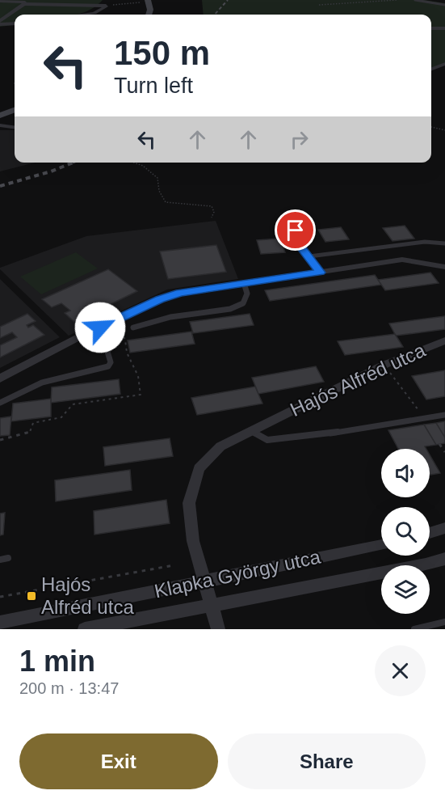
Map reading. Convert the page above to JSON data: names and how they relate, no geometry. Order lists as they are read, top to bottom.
{
  "streets": {
    "street": ["Hajós Alfréd utca", "Klapka György utca"]
  },
  "crossings": [
    ["Hajós Alfréd utca", "Klapka György utca"]
  ],
  "places": {
    "transit": ["Hajós Alfréd utca"]
  },
  "page": {
    "turn": ["150 m", "Turn left"],
    "heading": ["1 min", "200 m · 13:47"],
    "buttons": ["Exit", "Share"]
  }
}
